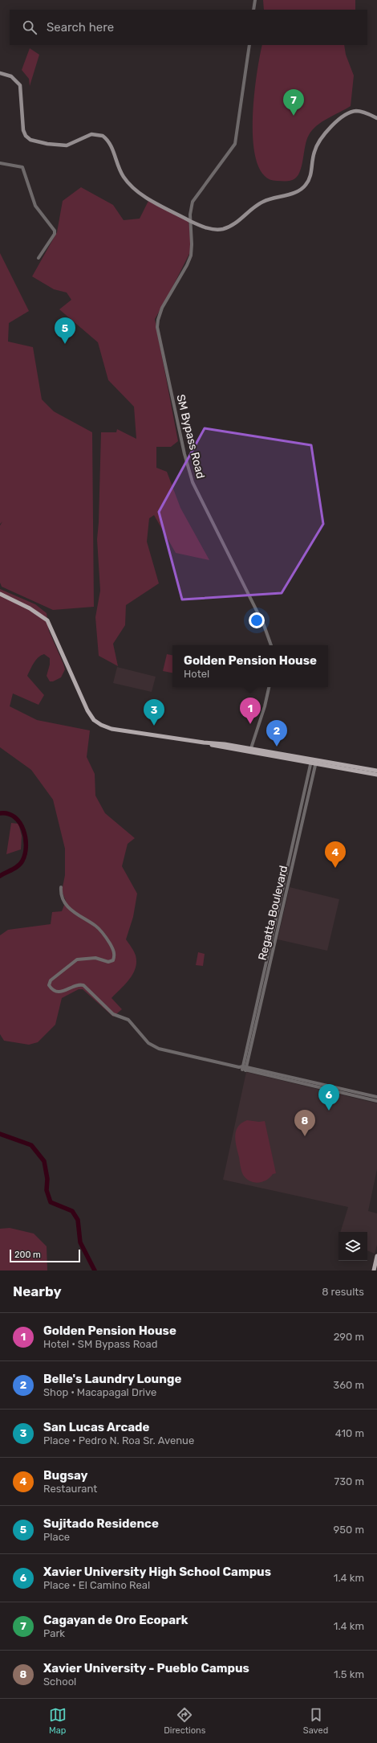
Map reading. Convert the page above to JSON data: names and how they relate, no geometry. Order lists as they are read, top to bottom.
{
  "streets": {
    "street": ["SM Bypass Road", "Regatta Boulevard"]
  },
  "scale_bar": "200 m",
  "page": {
    "search": "Search here",
    "pins": [
      "7",
      "5",
      "1",
      "3",
      "2",
      "4",
      "6",
      "8"
    ],
    "popup": ["Golden Pension House", "Hotel"],
    "scale": "200 m",
    "heading": ["Nearby", "8 results"],
    "list": [
      {
        "mark": "1",
        "name": "Golden Pension House",
        "note": "Hotel · SM Bypass Road",
        "value": "290 m"
      },
      {
        "mark": "2",
        "name": "Belle's Laundry Lounge",
        "note": "Shop · Macapagal Drive",
        "value": "360 m"
      },
      {
        "mark": "3",
        "name": "San Lucas Arcade",
        "note": "Place · Pedro N. Roa Sr. Avenue",
        "value": "410 m"
      },
      {
        "mark": "4",
        "name": "Bugsay",
        "note": "Restaurant",
        "value": "730 m"
      },
      {
        "mark": "5",
        "name": "Sujitado Residence",
        "note": "Place",
        "value": "950 m"
      },
      {
        "mark": "6",
        "name": "Xavier University High School Campus",
        "note": "Place · El Camino Real",
        "value": "1.4 km"
      },
      {
        "mark": "7",
        "name": "Cagayan de Oro Ecopark",
        "note": "Park",
        "value": "1.4 km"
      },
      {
        "mark": "8",
        "name": "Xavier University - Pueblo Campus",
        "note": "School",
        "value": "1.5 km"
      }
    ],
    "nav": ["Map", "Directions", "Saved"]
  }
}
